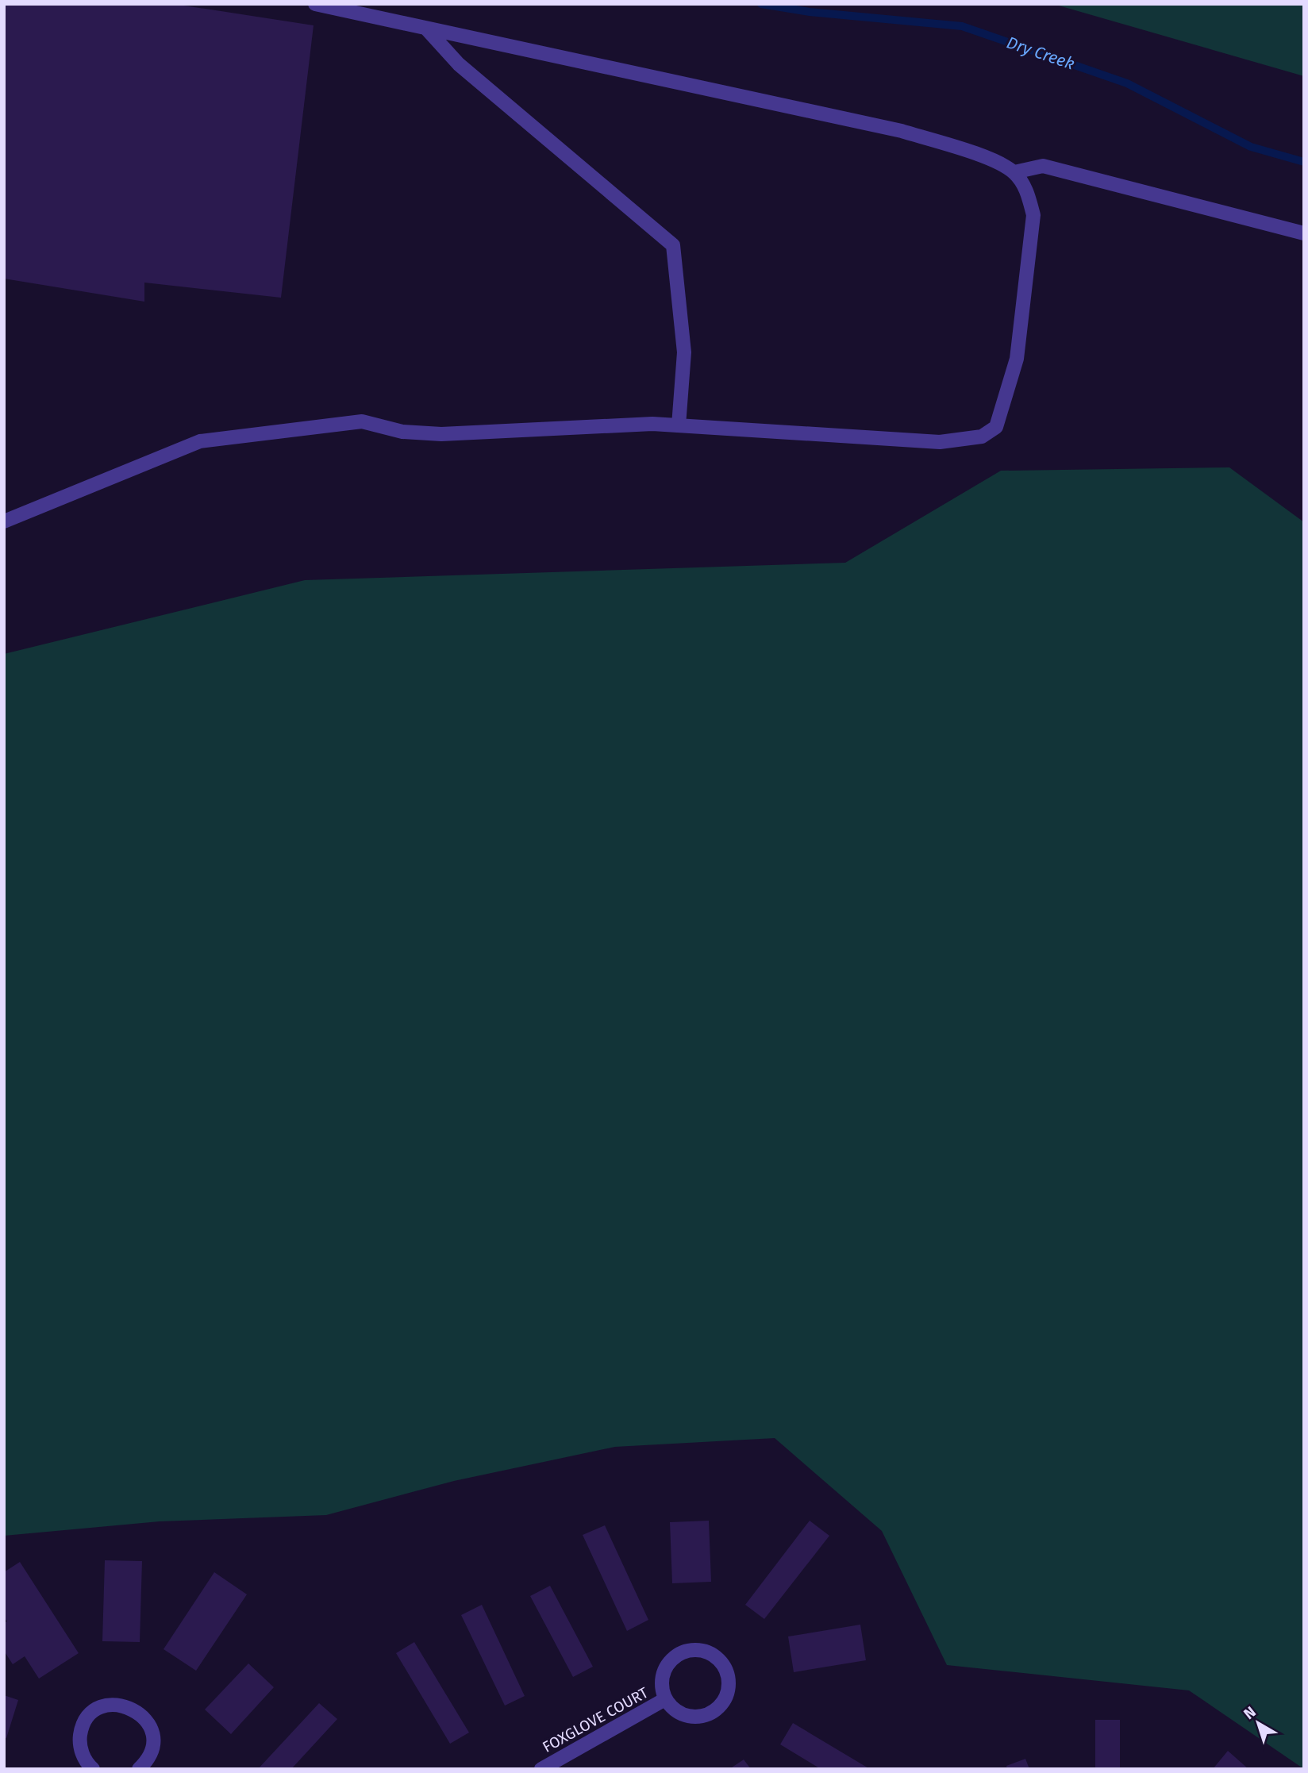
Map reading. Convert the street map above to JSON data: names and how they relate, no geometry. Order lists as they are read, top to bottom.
{
  "streets": {
    "street": ["FOXGLOVE COURT"]
  },
  "water": ["Dry Creek"],
  "north": "top left"
}
